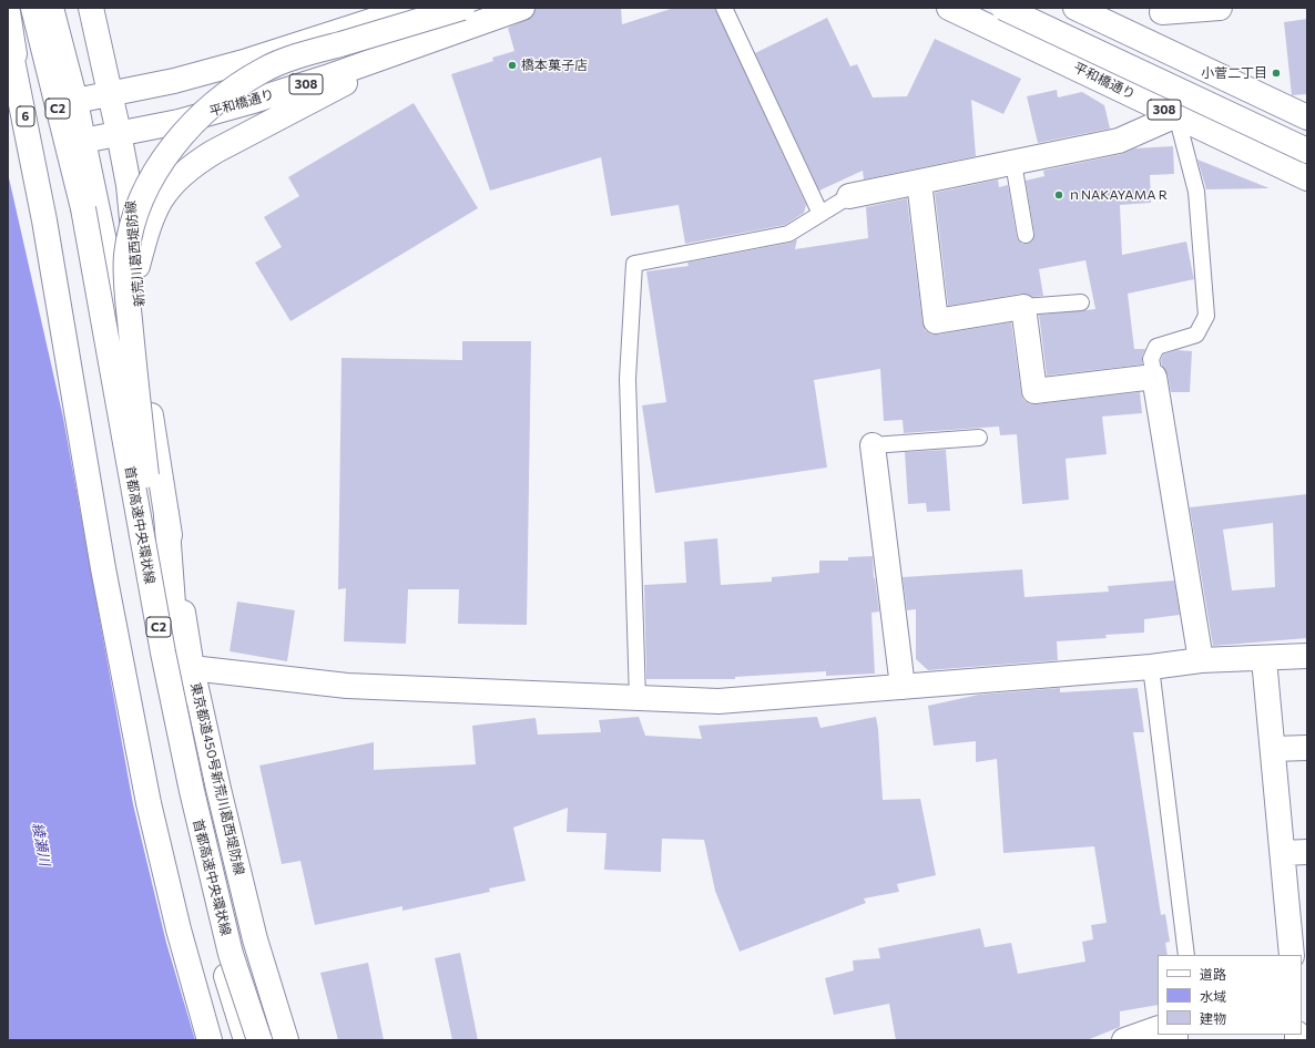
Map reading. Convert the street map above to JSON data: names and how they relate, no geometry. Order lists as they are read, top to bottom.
{
  "streets": {
    "main road": [
      "平和橋通り",
      "308",
      "C2",
      "6",
      "新荒川葛西堤防線",
      "首都高速中央環状線",
      "東京都道450号新荒川葛西堤防線"
    ]
  },
  "crossings": [
    ["平和橋通り", "308"],
    ["平和橋通り", "新荒川葛西堤防線"],
    ["308", "新荒川葛西堤防線"],
    ["新荒川葛西堤防線", "東京都道450号新荒川葛西堤防線"]
  ],
  "water": ["綾瀬川"],
  "places": ["橋本菓子店", "小菅二丁目", "ｎNAKAYAMA R"],
  "legend": ["道路", "水域", "建物"]
}
